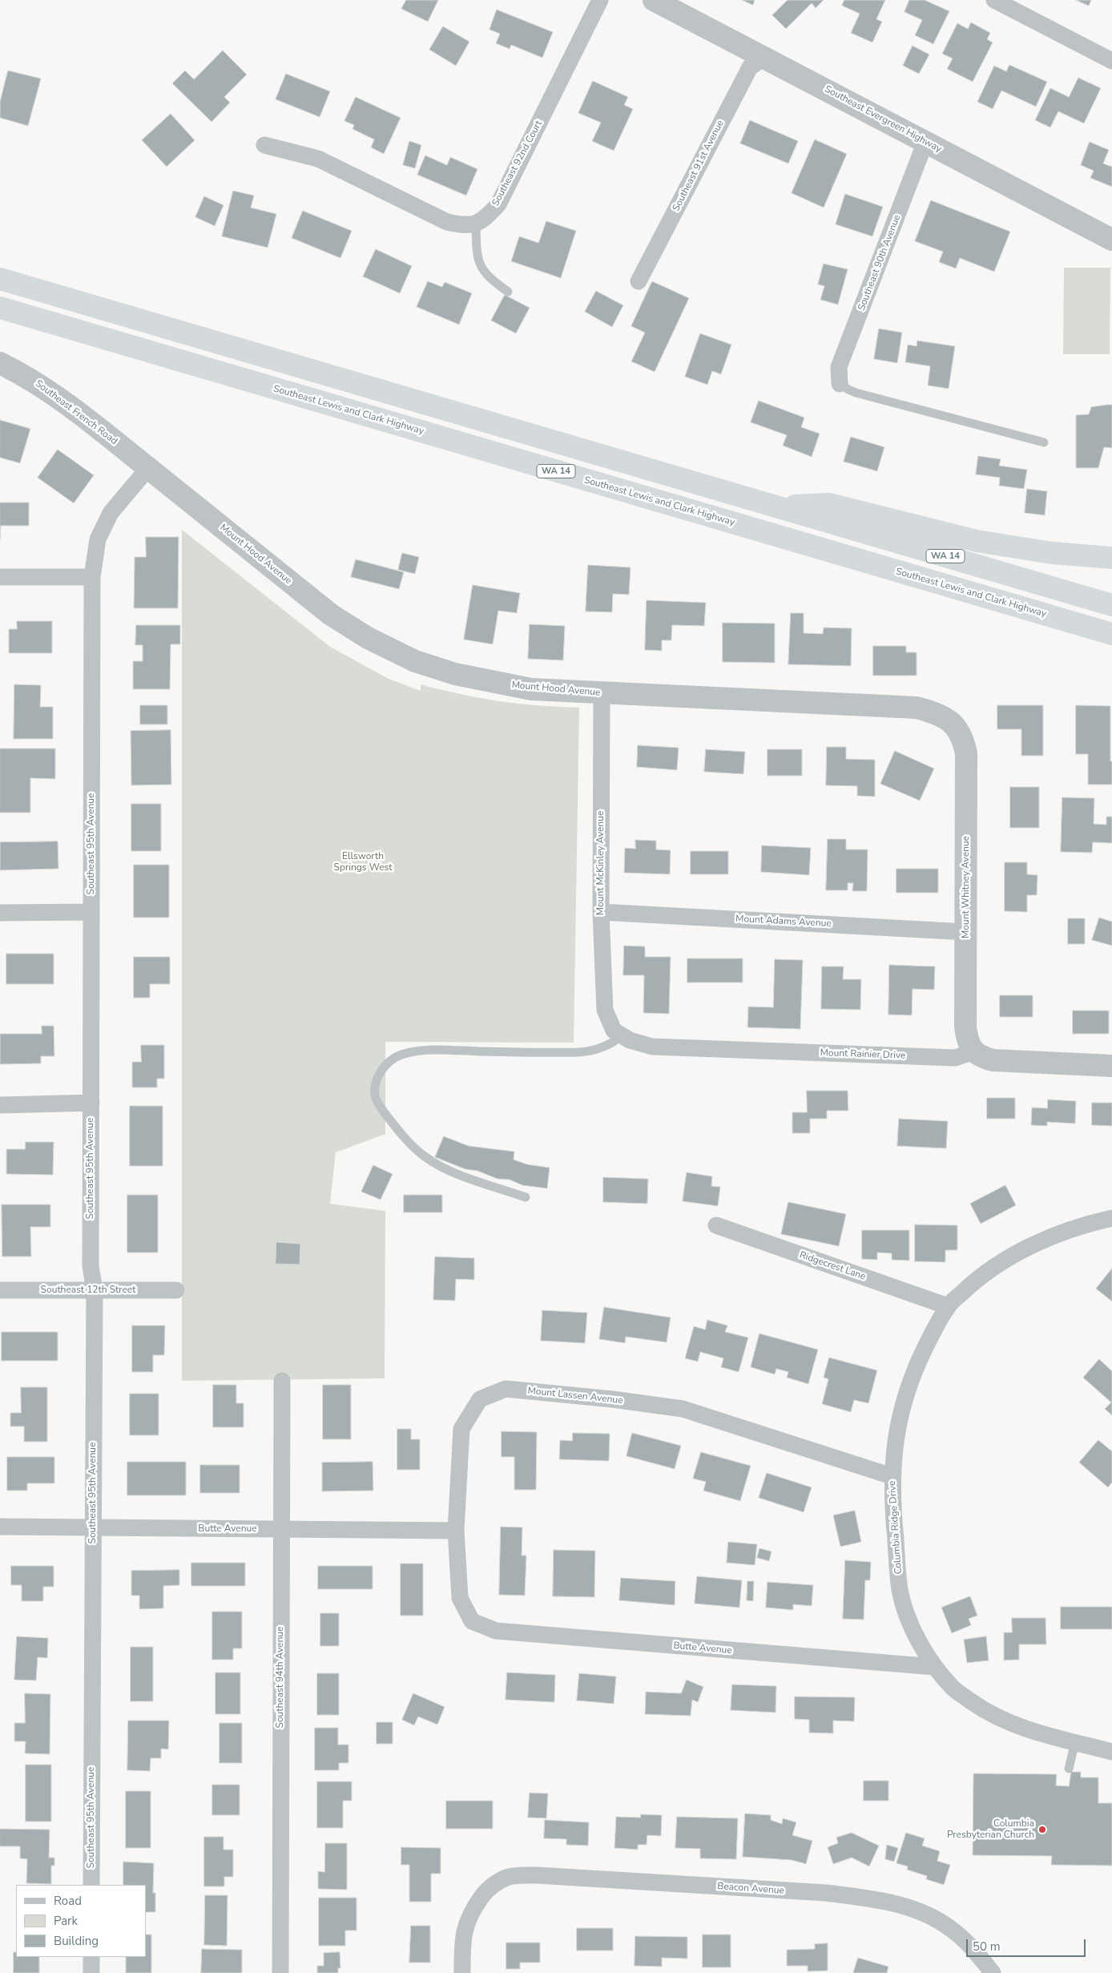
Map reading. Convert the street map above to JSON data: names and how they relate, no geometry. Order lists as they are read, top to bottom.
{
  "streets": {
    "highway": ["Southeast Lewis and Clark Highway", "WA 14"],
    "street": [
      "Southeast Evergreen Highway",
      "Southeast 92nd Court",
      "Southeast 91st Avenue",
      "Southeast 90th Avenue",
      "Southeast French Road",
      "Mount Hood Avenue",
      "Southeast 95th Avenue",
      "Mount McKinley Avenue",
      "Mount Whitney Avenue",
      "Mount Adams Avenue",
      "Mount Rainier Drive",
      "Ridgecrest Lane",
      "Southeast 12th Street",
      "Mount Lassen Avenue",
      "Columbia Ridge Drive",
      "Butte Avenue",
      "Southeast 94th Avenue",
      "Beacon Avenue"
    ]
  },
  "crossings": [
    ["Southeast Evergreen Highway", "Southeast 91st Avenue"],
    ["Southeast Evergreen Highway", "Southeast 90th Avenue"],
    ["Southeast French Road", "Mount Hood Avenue"],
    ["Southeast French Road", "Southeast 95th Avenue"],
    ["Mount Hood Avenue", "Southeast 95th Avenue"],
    ["Mount Hood Avenue", "Mount McKinley Avenue"],
    ["Mount Hood Avenue", "Mount Whitney Avenue"],
    ["Southeast 95th Avenue", "Southeast 12th Street"],
    ["Southeast 95th Avenue", "Butte Avenue"],
    ["Mount McKinley Avenue", "Mount Adams Avenue"],
    ["Mount McKinley Avenue", "Mount Rainier Drive"],
    ["Mount Whitney Avenue", "Mount Adams Avenue"],
    ["Mount Whitney Avenue", "Mount Rainier Drive"],
    ["Ridgecrest Lane", "Columbia Ridge Drive"],
    ["Mount Lassen Avenue", "Columbia Ridge Drive"],
    ["Mount Lassen Avenue", "Butte Avenue"],
    ["Columbia Ridge Drive", "Butte Avenue"],
    ["Butte Avenue", "Southeast 94th Avenue"]
  ],
  "parks": ["Ellsworth Springs West"],
  "places": ["Columbia Presbyterian Church"],
  "legend": ["Road", "Park", "Building"],
  "scale_bar": "50 m"
}
